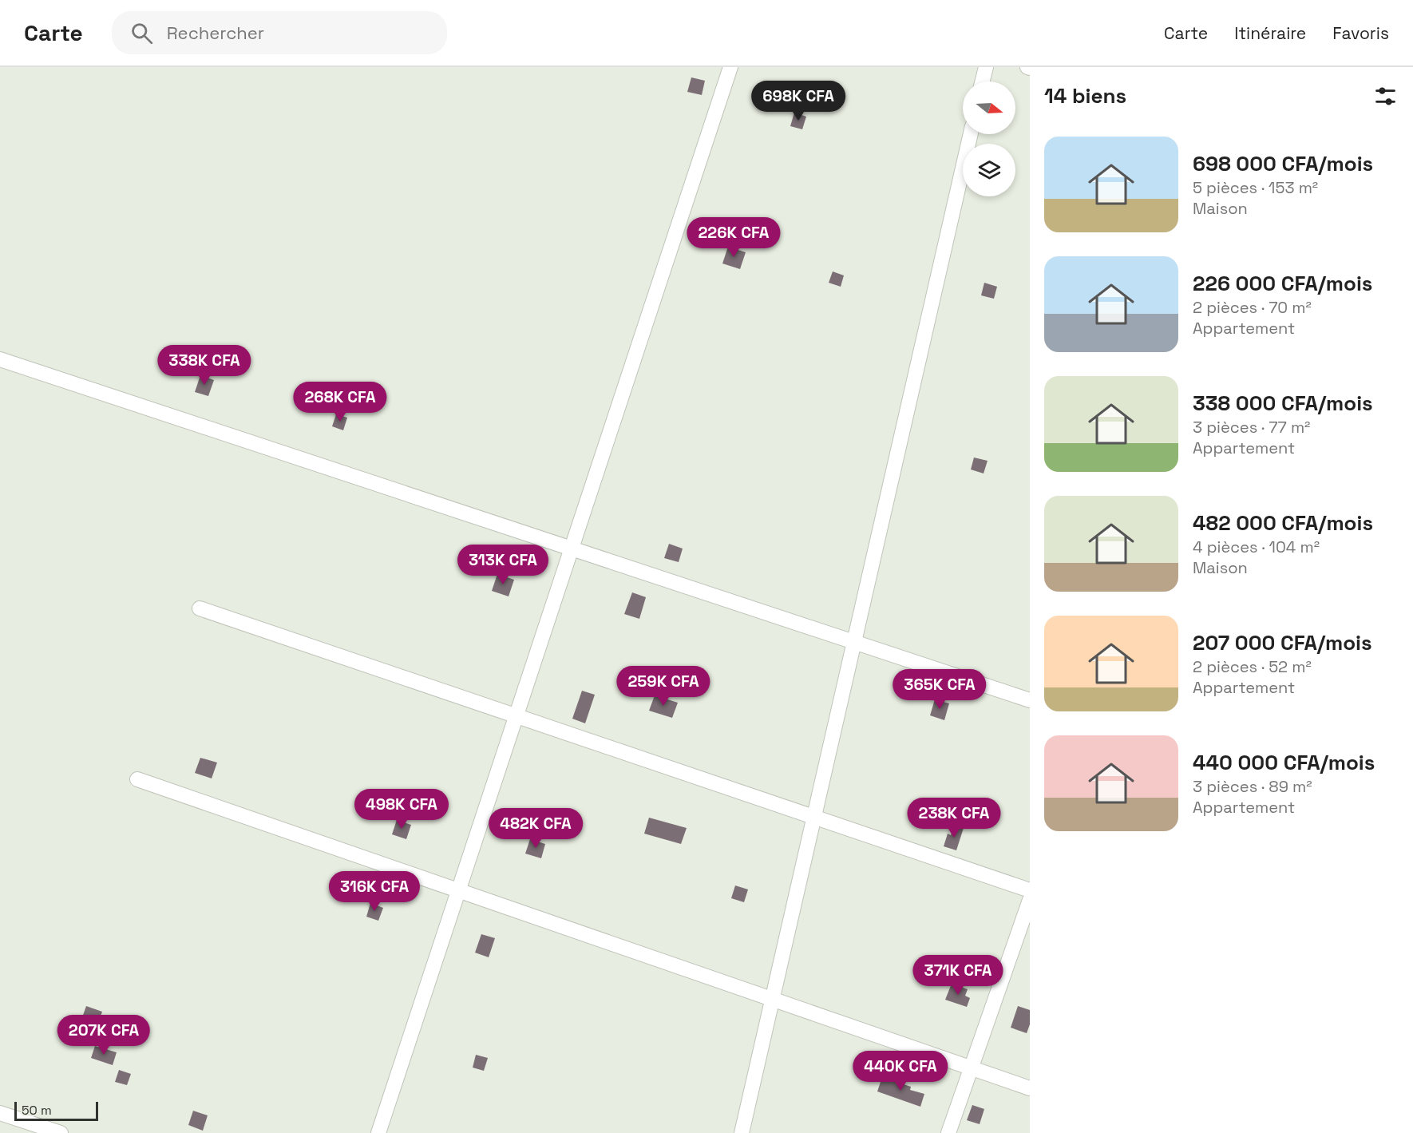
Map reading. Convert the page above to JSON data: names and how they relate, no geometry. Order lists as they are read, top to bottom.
{
  "scale_bar": "50 m",
  "north": "right",
  "page": {
    "header": "Carte",
    "search": "Rechercher",
    "nav": ["Carte", "Itinéraire", "Favoris"],
    "heading": "14 biens",
    "price": [
      "698K CFA",
      "226K CFA",
      "338K CFA",
      "268K CFA",
      "313K CFA",
      "259K CFA",
      "365K CFA",
      "498K CFA",
      "238K CFA",
      "482K CFA",
      "316K CFA",
      "371K CFA",
      "207K CFA",
      "440K CFA"
    ],
    "list": [
      {
        "name": "698 000 CFA/mois",
        "note": "5 pièces · 153 m² · Maison"
      },
      {
        "name": "226 000 CFA/mois",
        "note": "2 pièces · 70 m² · Appartement"
      },
      {
        "name": "338 000 CFA/mois",
        "note": "3 pièces · 77 m² · Appartement"
      },
      {
        "name": "482 000 CFA/mois",
        "note": "4 pièces · 104 m² · Maison"
      },
      {
        "name": "207 000 CFA/mois",
        "note": "2 pièces · 52 m² · Appartement"
      },
      {
        "name": "440 000 CFA/mois",
        "note": "3 pièces · 89 m² · Appartement"
      }
    ],
    "scale": "50 m"
  }
}
